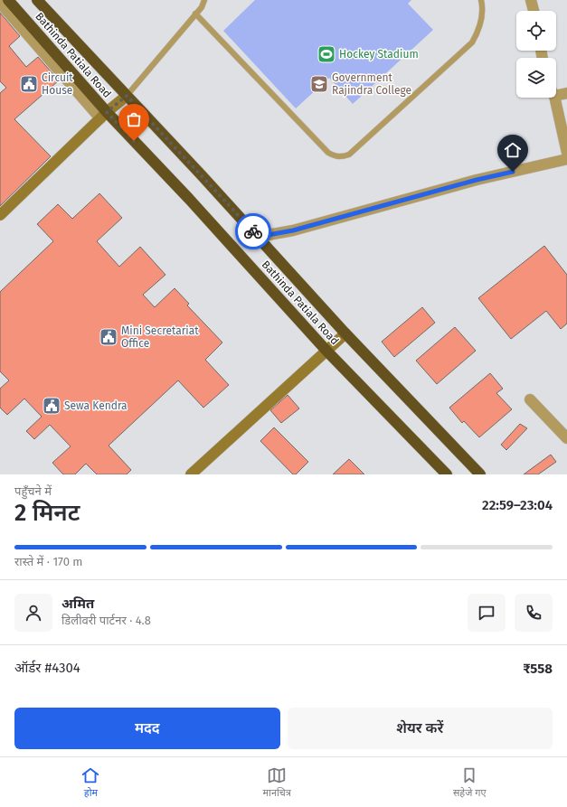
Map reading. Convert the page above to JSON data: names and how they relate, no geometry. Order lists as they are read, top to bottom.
{
  "streets": {
    "highway": ["Bathinda Patiala Road"]
  },
  "places": {
    "sports": ["Hockey Stadium"],
    "public building": ["Circuit House", "Mini Secretariat Office", "Sewa Kendra"],
    "school or university": ["Government Rajindra College"]
  },
  "page": {
    "heading": ["2 मिनट", "पहुँचने में", "22:59–23:04"],
    "panel": [
      "अमित",
      "डिलीवरी पार्टनर · 4.8",
      "ऑर्डर #4304",
      "₹558"
    ],
    "bar": "रास्ते में · 170 m",
    "buttons": ["मदद", "शेयर करें"],
    "tabs": ["होम", "मानचित्र", "सहेजे गए"]
  }
}
